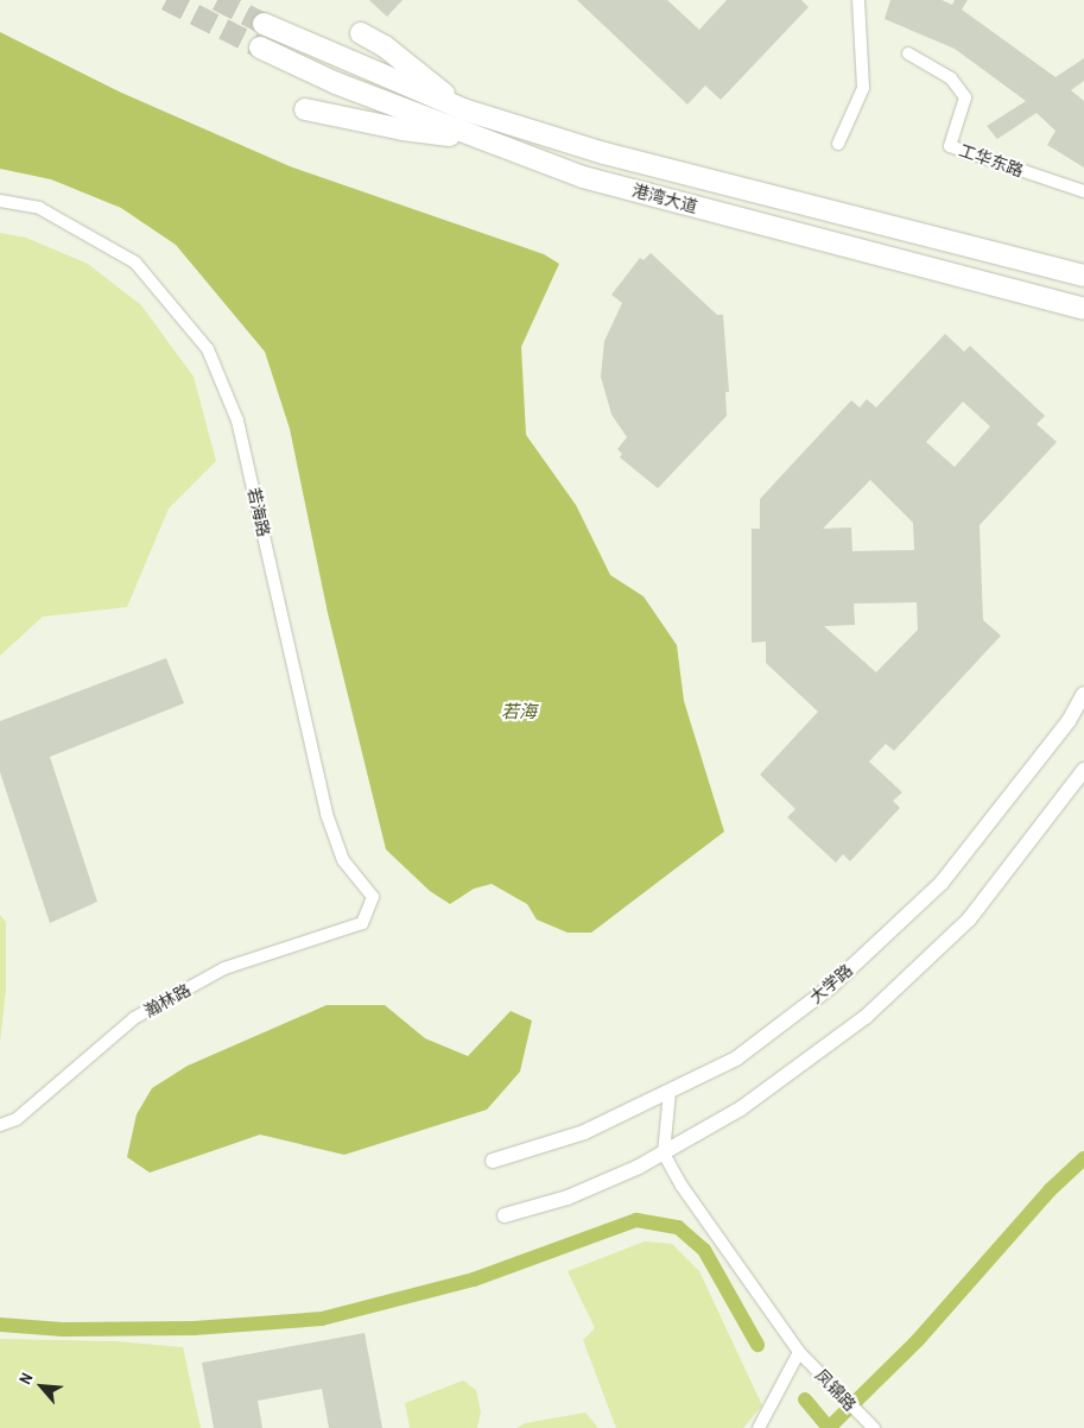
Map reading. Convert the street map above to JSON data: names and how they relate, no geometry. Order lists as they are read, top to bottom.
{
  "streets": {
    "highway": ["港湾大道"],
    "street": [
      "工华东路",
      "若海路",
      "大学路",
      "瀚林路",
      "凤锦路"
    ]
  },
  "crossings": [
    ["若海路", "瀚林路"]
  ],
  "water": ["若海"],
  "north": "top left"
}
